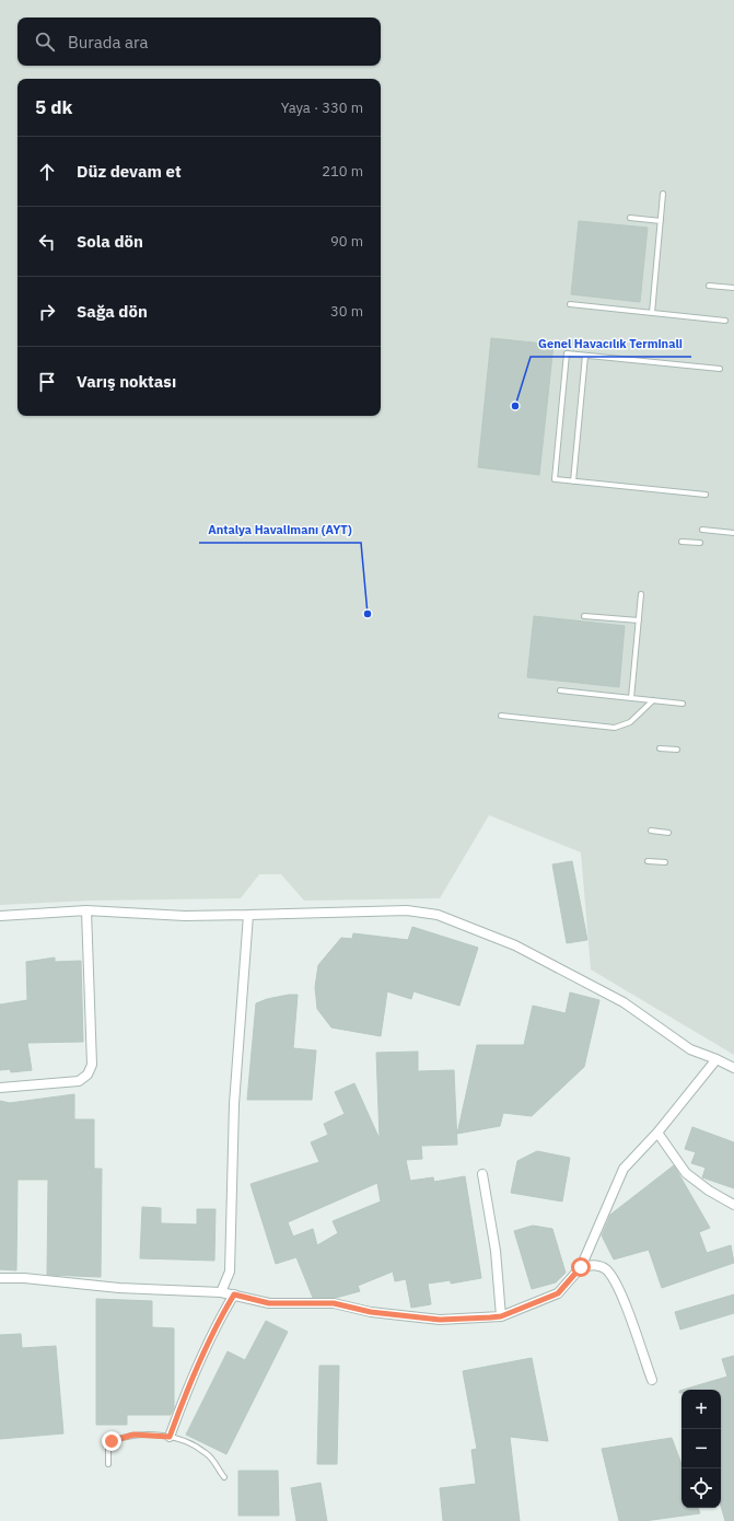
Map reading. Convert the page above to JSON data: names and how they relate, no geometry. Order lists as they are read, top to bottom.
{
  "places": ["Genel Havacılık Terminali", "Antalya Havalimanı (AYT)"],
  "page": {
    "search": "Burada ara",
    "heading": ["5 dk", "Yaya · 330 m"],
    "list": [
      ["Düz devam et", "210 m"],
      ["Sola dön", "90 m"],
      ["Sağa dön", "30 m"],
      "Varış noktası"
    ],
    "map_buttons": ["+", "−"]
  }
}
